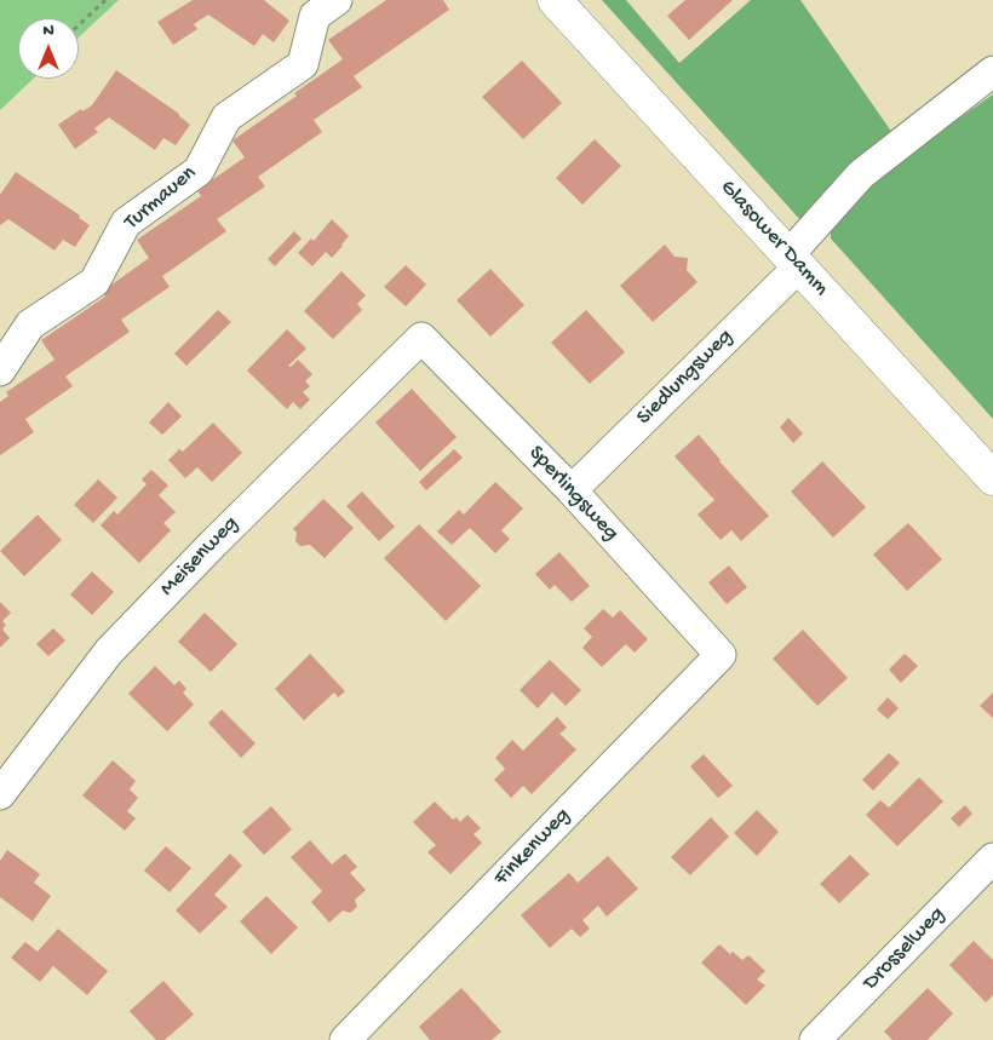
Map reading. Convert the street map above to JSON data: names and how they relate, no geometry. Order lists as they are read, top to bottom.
{
  "streets": {
    "street": [
      "Turmauen",
      "Glasower Damm",
      "Siedlungsweg",
      "Sperlingsweg",
      "Meisenweg",
      "Finkenweg",
      "Drosselweg"
    ]
  },
  "crossings": [
    ["Glasower Damm", "Siedlungsweg"],
    ["Siedlungsweg", "Sperlingsweg"],
    ["Sperlingsweg", "Meisenweg"],
    ["Sperlingsweg", "Finkenweg"]
  ],
  "north": "top"
}
